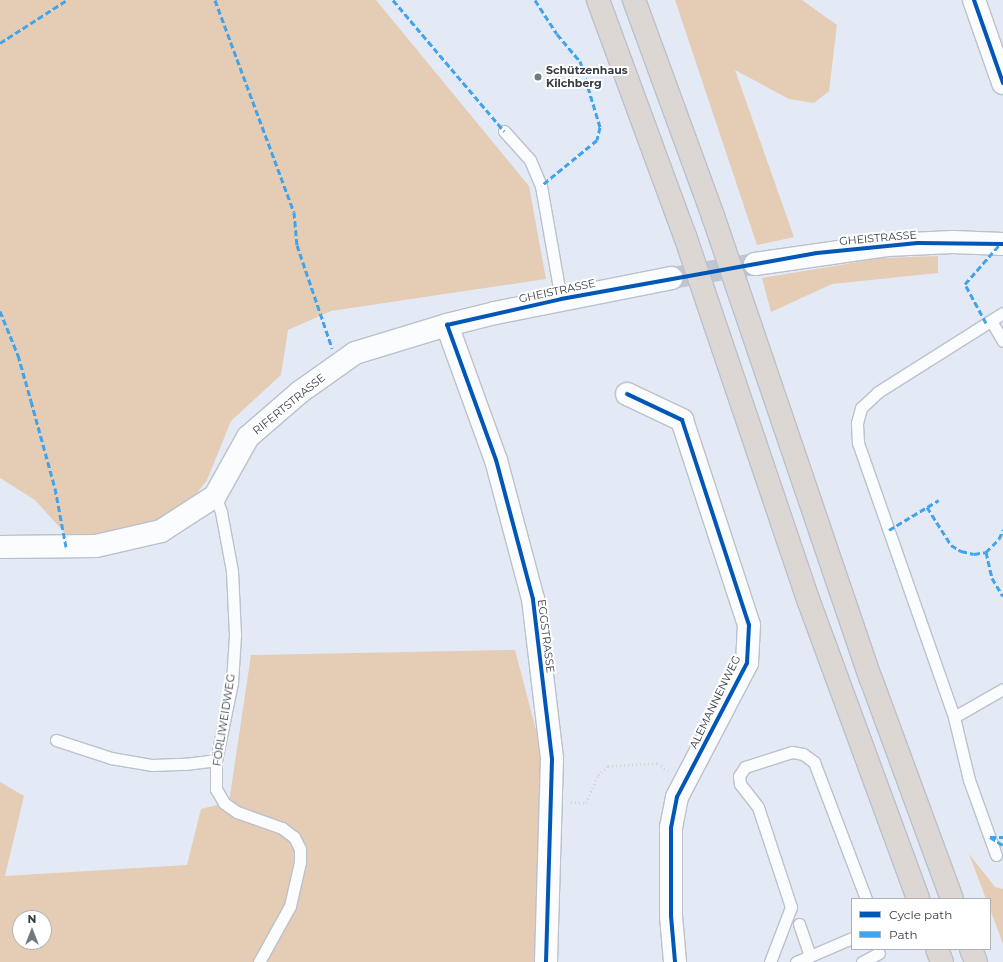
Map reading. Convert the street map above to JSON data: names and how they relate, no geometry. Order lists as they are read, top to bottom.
{
  "streets": {
    "street": [
      "GHEISTRASSE",
      "RIFERTSTRASSE",
      "EGGSTRASSE",
      "ALEMANNENWEG"
    ],
    "lane": ["FÖRLIWEIDWEG"]
  },
  "crossings": [
    ["GHEISTRASSE", "RIFERTSTRASSE"],
    ["GHEISTRASSE", "EGGSTRASSE"],
    ["RIFERTSTRASSE", "EGGSTRASSE"],
    ["RIFERTSTRASSE", "FÖRLIWEIDWEG"]
  ],
  "places": ["Schützenhaus Kilchberg"],
  "legend": ["Cycle path", "Path"],
  "north": "top"
}
